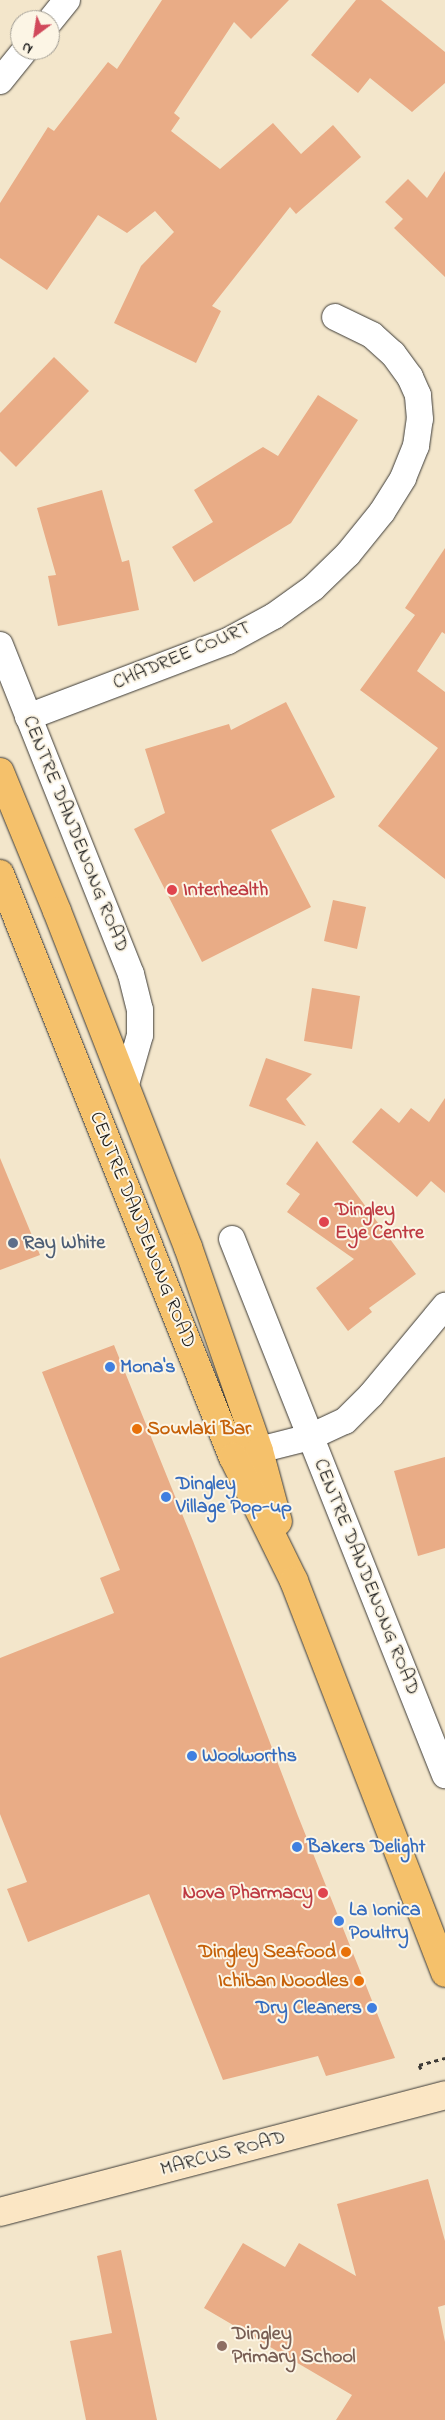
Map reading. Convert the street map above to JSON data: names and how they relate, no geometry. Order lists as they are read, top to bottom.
{
  "streets": {
    "main road": ["CENTRE DANDENONG ROAD", "MARCUS ROAD"],
    "street": ["CHADREE COURT"]
  },
  "crossings": [
    ["CHADREE COURT", "CENTRE DANDENONG ROAD"]
  ],
  "places": [
    "Interhealth",
    "Dingley Eye Centre",
    "Ray White",
    "Mona's",
    "Souvlaki Bar",
    "Dingley Village Pop-up",
    "Woolworths",
    "Bakers Delight",
    "Nova Pharmacy",
    "La Ionica Poultry",
    "Dingley Seafood",
    "Ichiban Noodles",
    "Dry Cleaners",
    "Dingley Primary School"
  ],
  "north": "bottom left"
}
